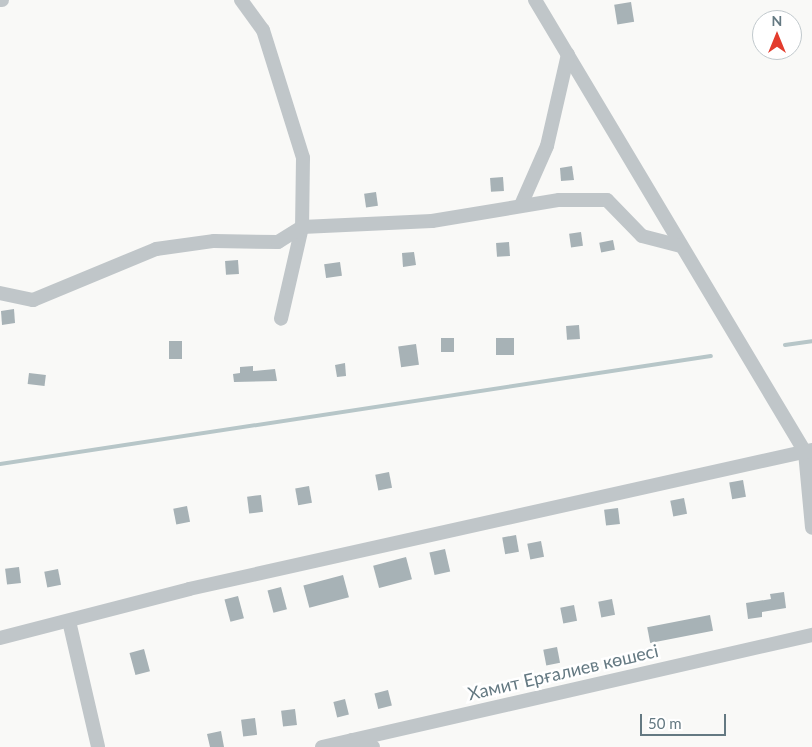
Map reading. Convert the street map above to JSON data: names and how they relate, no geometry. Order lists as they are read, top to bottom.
{
  "streets": {
    "street": ["Хамит Ерғалиев көшесі"]
  },
  "scale_bar": "50 m",
  "north": "top"
}
